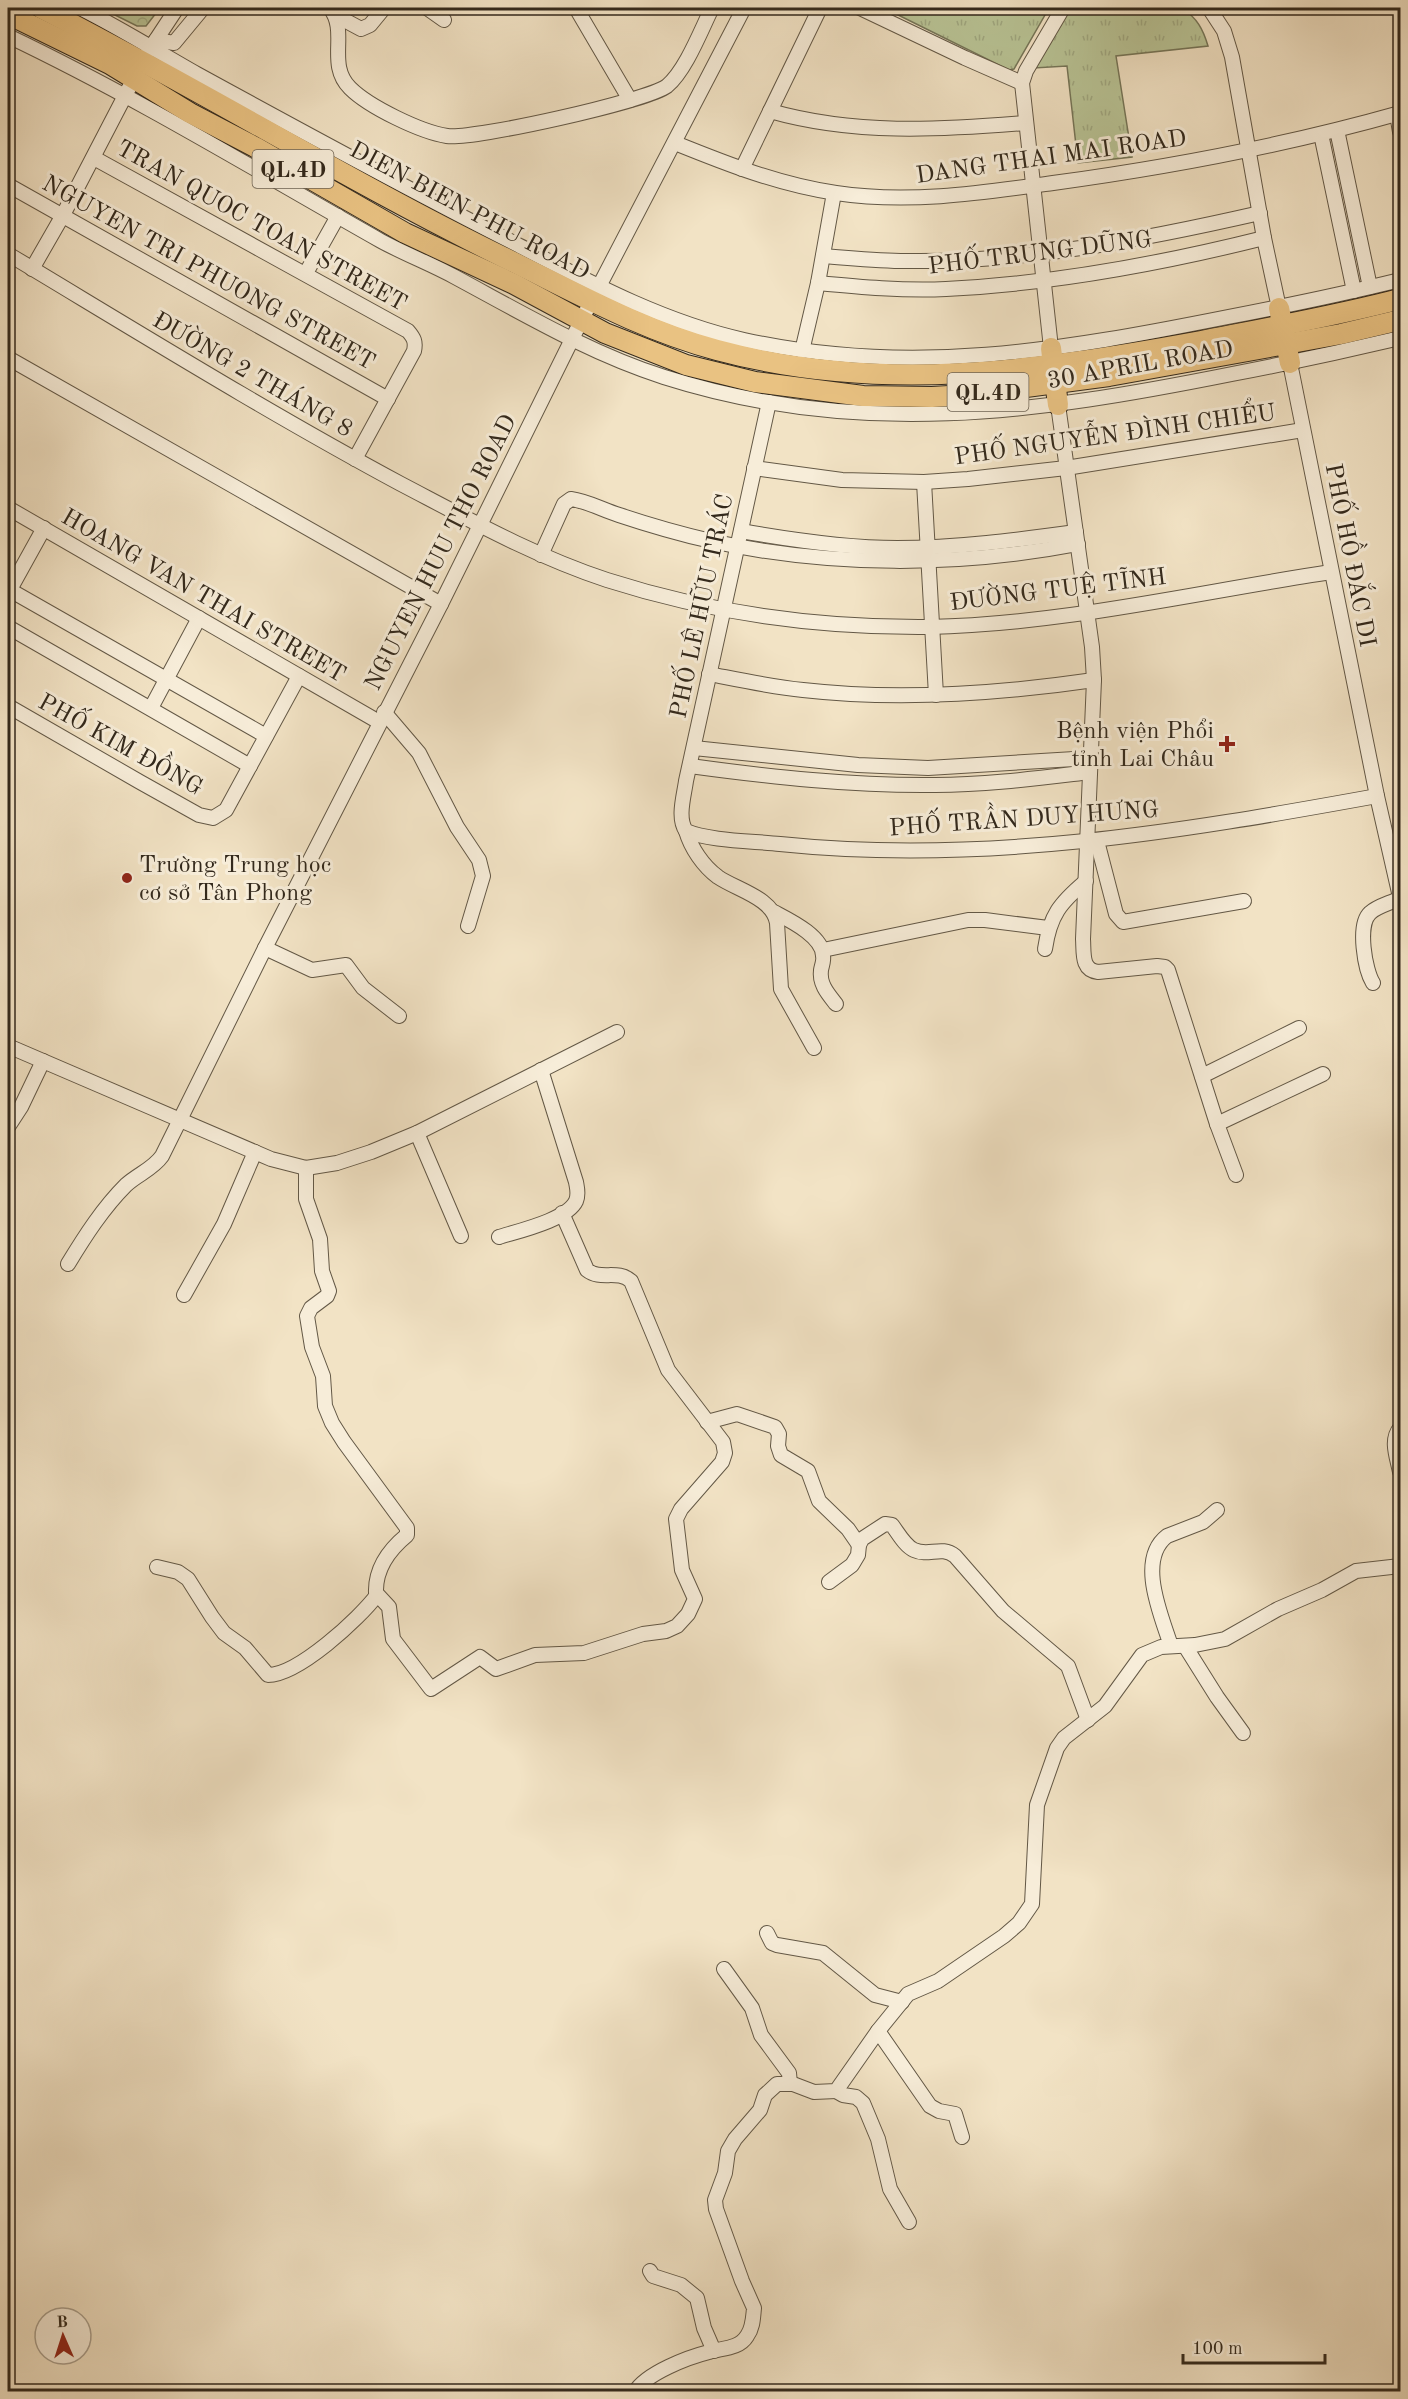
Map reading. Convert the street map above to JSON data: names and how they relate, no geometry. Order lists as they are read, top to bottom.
{
  "streets": {
    "highway": ["QL.4D", "DIEN BIEN PHU ROAD", "30 APRIL ROAD"],
    "street": [
      "DANG THAI MAI ROAD",
      "TRAN QUOC TOAN STREET",
      "PHỐ TRUNG DŨNG",
      "NGUYEN TRI PHUONG STREET",
      "ĐƯỜNG 2 THÁNG 8",
      "PHỐ NGUYỄN ĐÌNH CHIỂU",
      "NGUYEN HUU THO ROAD",
      "PHỐ HỒ ĐẮC DI",
      "ĐƯỜNG TUỆ TĨNH",
      "HOANG VAN THAI STREET",
      "PHỐ LÊ HỮU TRÁC",
      "PHỐ KIM ĐỒNG",
      "PHỐ TRẦN DUY HƯNG"
    ]
  },
  "crossings": [
    ["DANG THAI MAI ROAD", "NGUYEN HUU THO ROAD"],
    ["DANG THAI MAI ROAD", "PHỐ HỒ ĐẮC DI"],
    ["DIEN BIEN PHU ROAD", "30 APRIL ROAD"],
    ["DIEN BIEN PHU ROAD", "NGUYEN HUU THO ROAD"],
    ["TRAN QUOC TOAN STREET", "NGUYEN TRI PHUONG STREET"],
    ["TRAN QUOC TOAN STREET", "ĐƯỜNG 2 THÁNG 8"],
    ["PHỐ TRUNG DŨNG", "PHỐ HỒ ĐẮC DI"],
    ["30 APRIL ROAD", "NGUYEN HUU THO ROAD"],
    ["30 APRIL ROAD", "PHỐ HỒ ĐẮC DI"],
    ["30 APRIL ROAD", "PHỐ LÊ HỮU TRÁC"],
    ["ĐƯỜNG 2 THÁNG 8", "NGUYEN HUU THO ROAD"],
    ["ĐƯỜNG 2 THÁNG 8", "ĐƯỜNG TUỆ TĨNH"],
    ["PHỐ NGUYỄN ĐÌNH CHIỂU", "PHỐ HỒ ĐẮC DI"],
    ["PHỐ NGUYỄN ĐÌNH CHIỂU", "PHỐ LÊ HỮU TRÁC"],
    ["NGUYEN HUU THO ROAD", "ĐƯỜNG TUỆ TĨNH"],
    ["NGUYEN HUU THO ROAD", "HOANG VAN THAI STREET"],
    ["PHỐ HỒ ĐẮC DI", "ĐƯỜNG TUỆ TĨNH"],
    ["PHỐ HỒ ĐẮC DI", "PHỐ TRẦN DUY HƯNG"],
    ["ĐƯỜNG TUỆ TĨNH", "PHỐ LÊ HỮU TRÁC"],
    ["PHỐ LÊ HỮU TRÁC", "PHỐ TRẦN DUY HƯNG"]
  ],
  "places": {
    "health": ["Bệnh viện Phổi tỉnh Lai Châu"],
    "other": ["Trường Trung học cơ sở Tân Phong"]
  },
  "scale_bar": "100 m",
  "north": "top"
}
